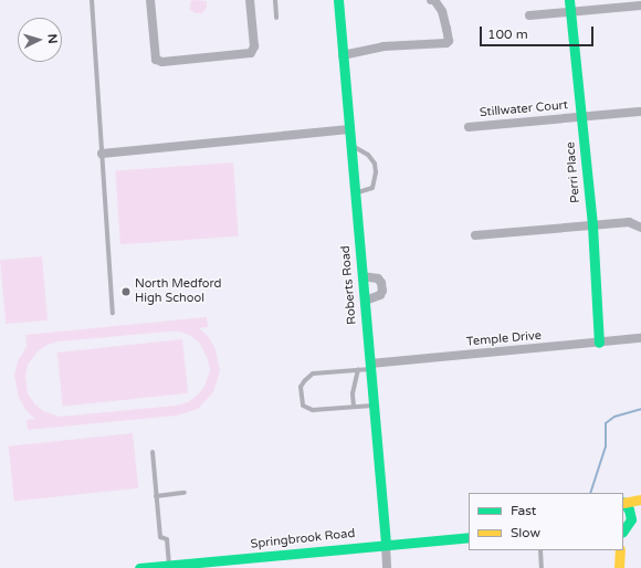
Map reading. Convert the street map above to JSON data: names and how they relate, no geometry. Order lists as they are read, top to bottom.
{
  "streets": {
    "street": [
      "Stillwater Court",
      "Perri Place",
      "Roberts Road",
      "Temple Drive",
      "Springbrook Road"
    ]
  },
  "crossings": [
    ["Stillwater Court", "Perri Place"],
    ["Perri Place", "Temple Drive"],
    ["Roberts Road", "Temple Drive"],
    ["Roberts Road", "Springbrook Road"]
  ],
  "places": ["North Medford High School"],
  "legend": ["Fast", "Slow"],
  "scale_bar": "100 m",
  "north": "right"
}
